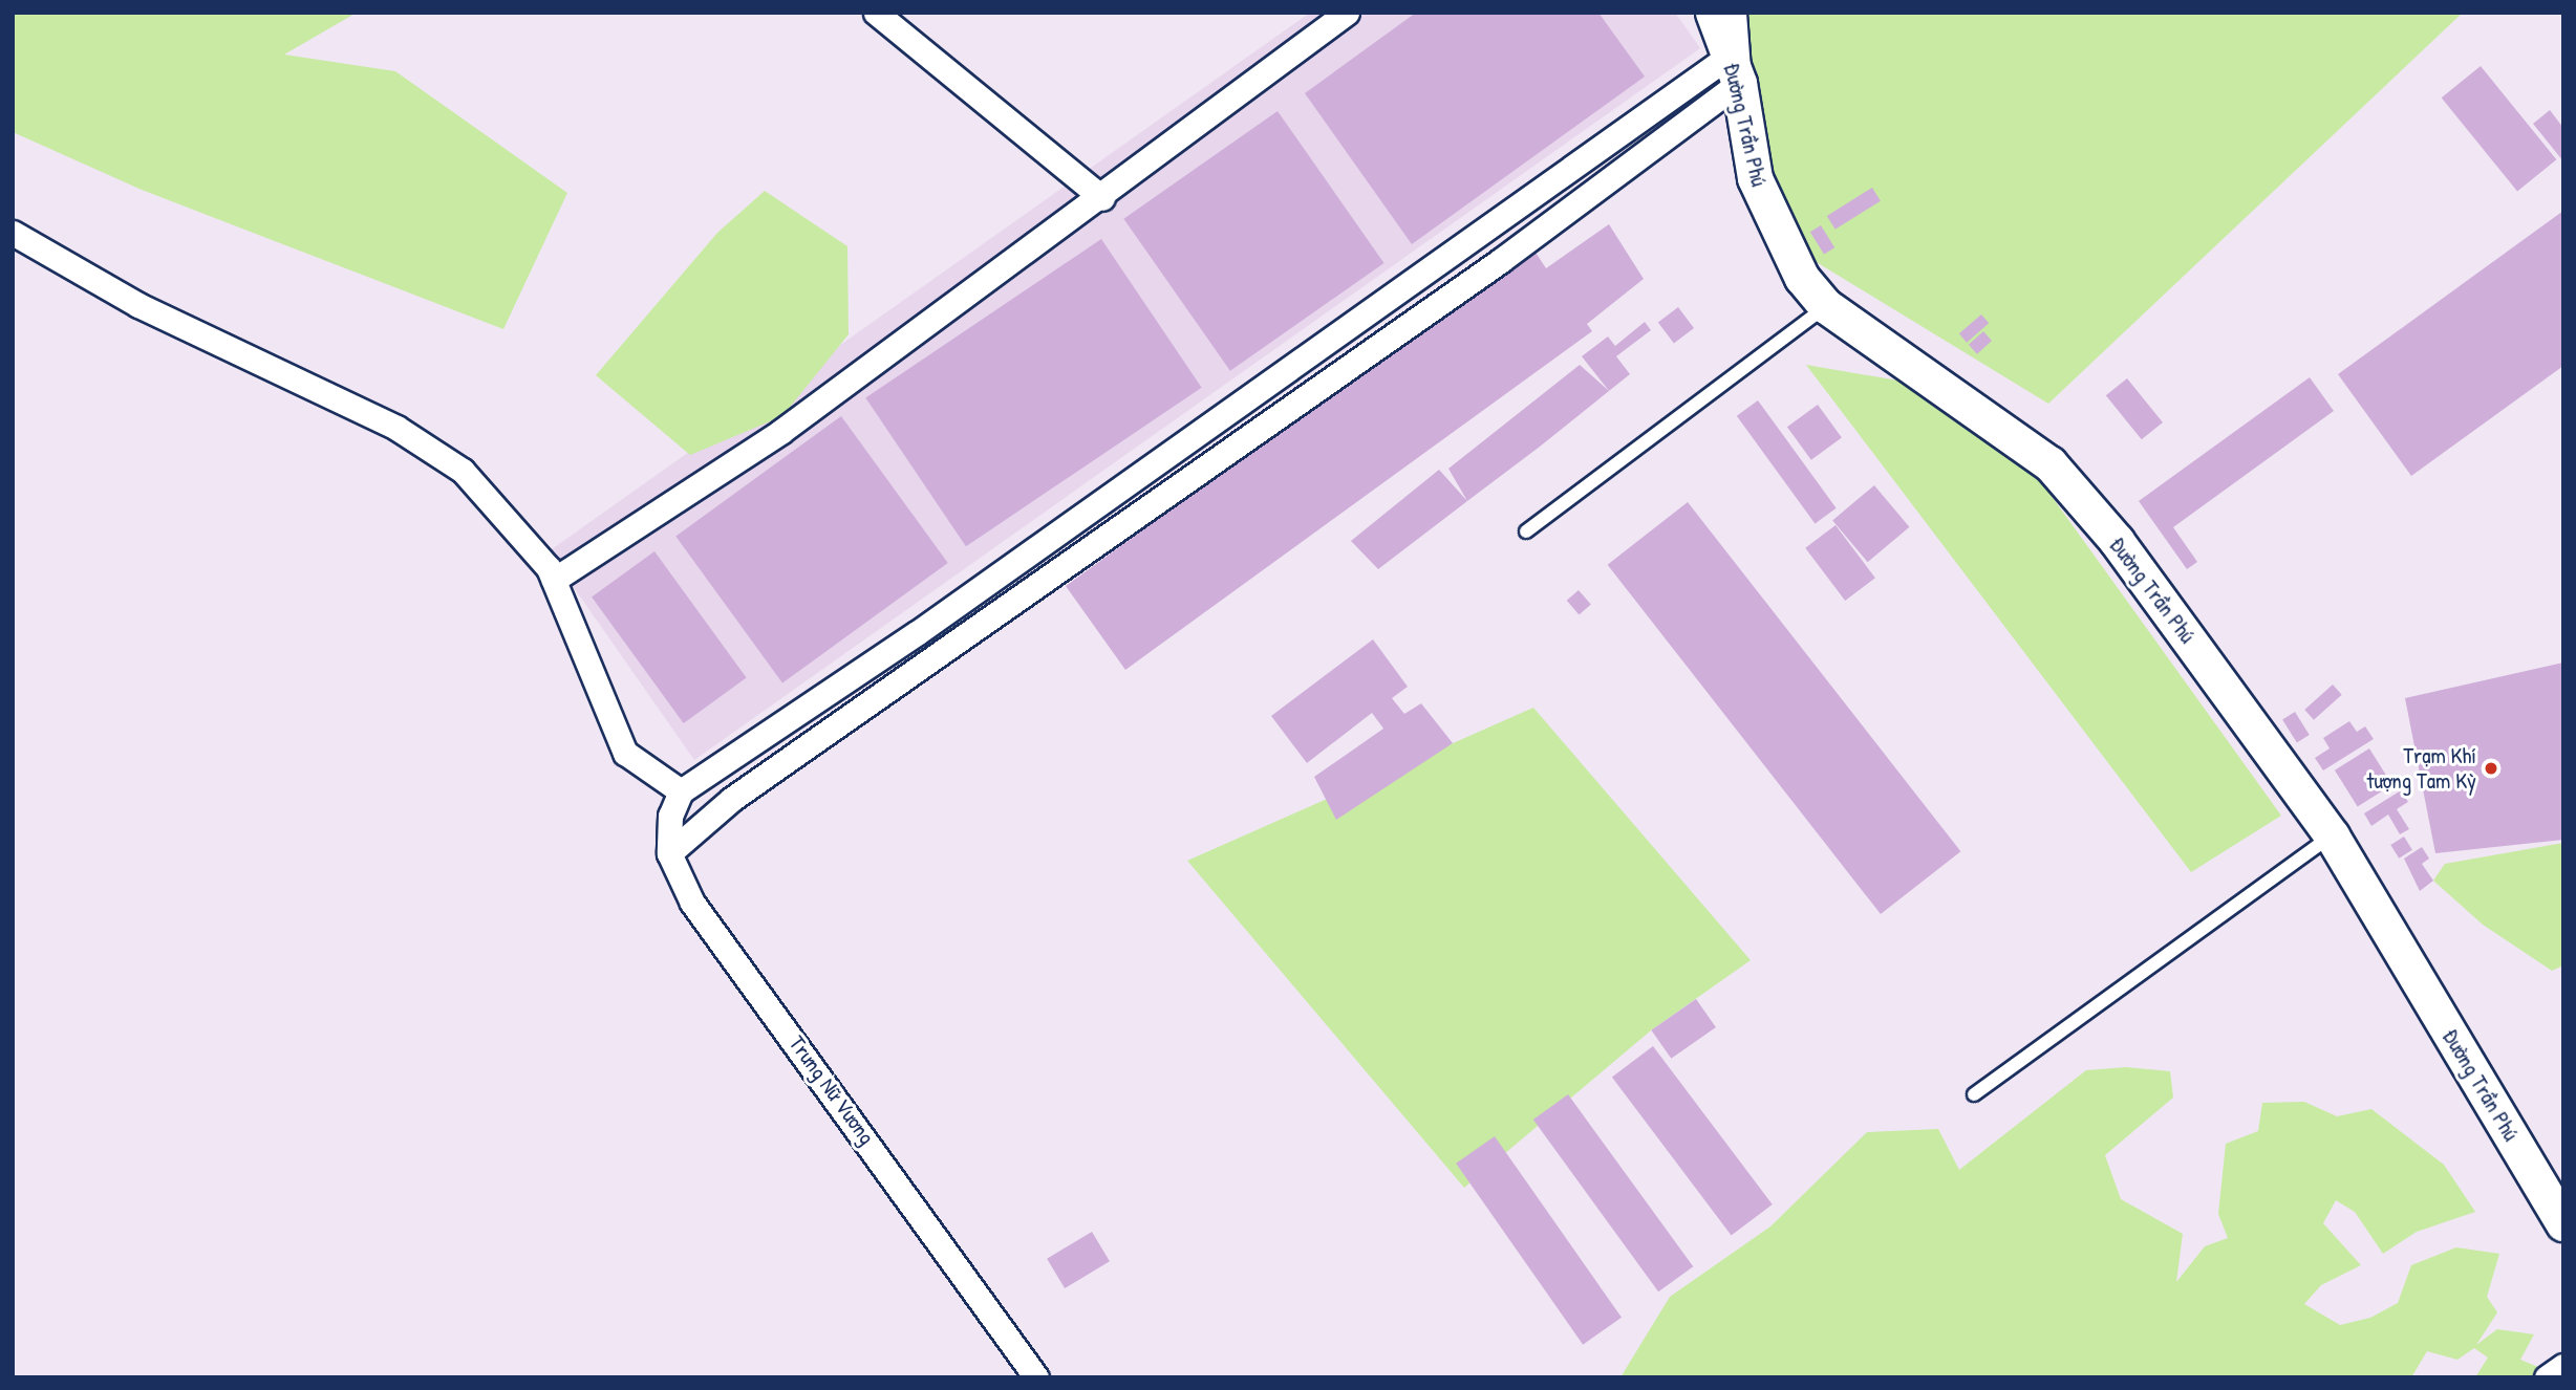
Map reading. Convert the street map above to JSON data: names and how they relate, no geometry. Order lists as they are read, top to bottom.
{
  "streets": {
    "main road": ["Đường Trần Phú"],
    "street": ["Trưng Nữ Vương"]
  },
  "places": ["Trạm Khí tượng Tam Kỳ"]
}
